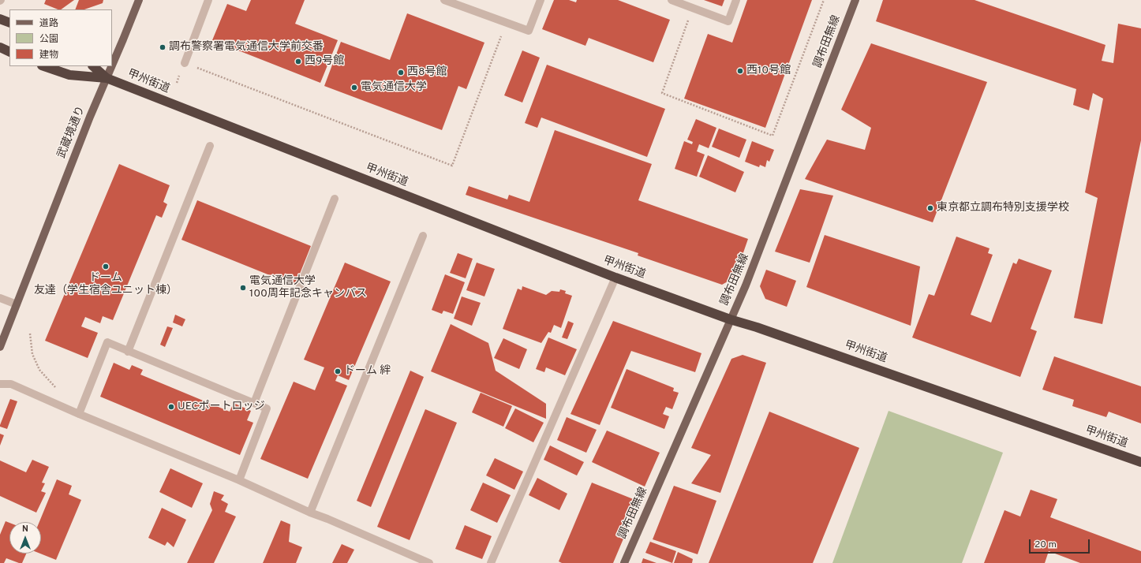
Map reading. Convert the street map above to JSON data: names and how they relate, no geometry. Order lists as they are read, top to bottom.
{
  "streets": {
    "highway": ["甲州街道"],
    "main road": ["調布田無線", "武蔵境通り"]
  },
  "crossings": [
    ["調布田無線", "甲州街道"],
    ["甲州街道", "武蔵境通り"]
  ],
  "places": [
    "調布警察署電気通信大学前交番",
    "西9号館",
    "西10号館",
    "西8号館",
    "電気通信大学",
    "東京都立調布特別支援学校",
    "ドーム 友達（学生宿舎ユニット棟）",
    "電気通信大学 100周年記念キャンパス",
    "ドーム 絆",
    "UECポートロッジ"
  ],
  "legend": ["道路", "公園", "建物"],
  "scale_bar": "20 m",
  "north": "top"
}
